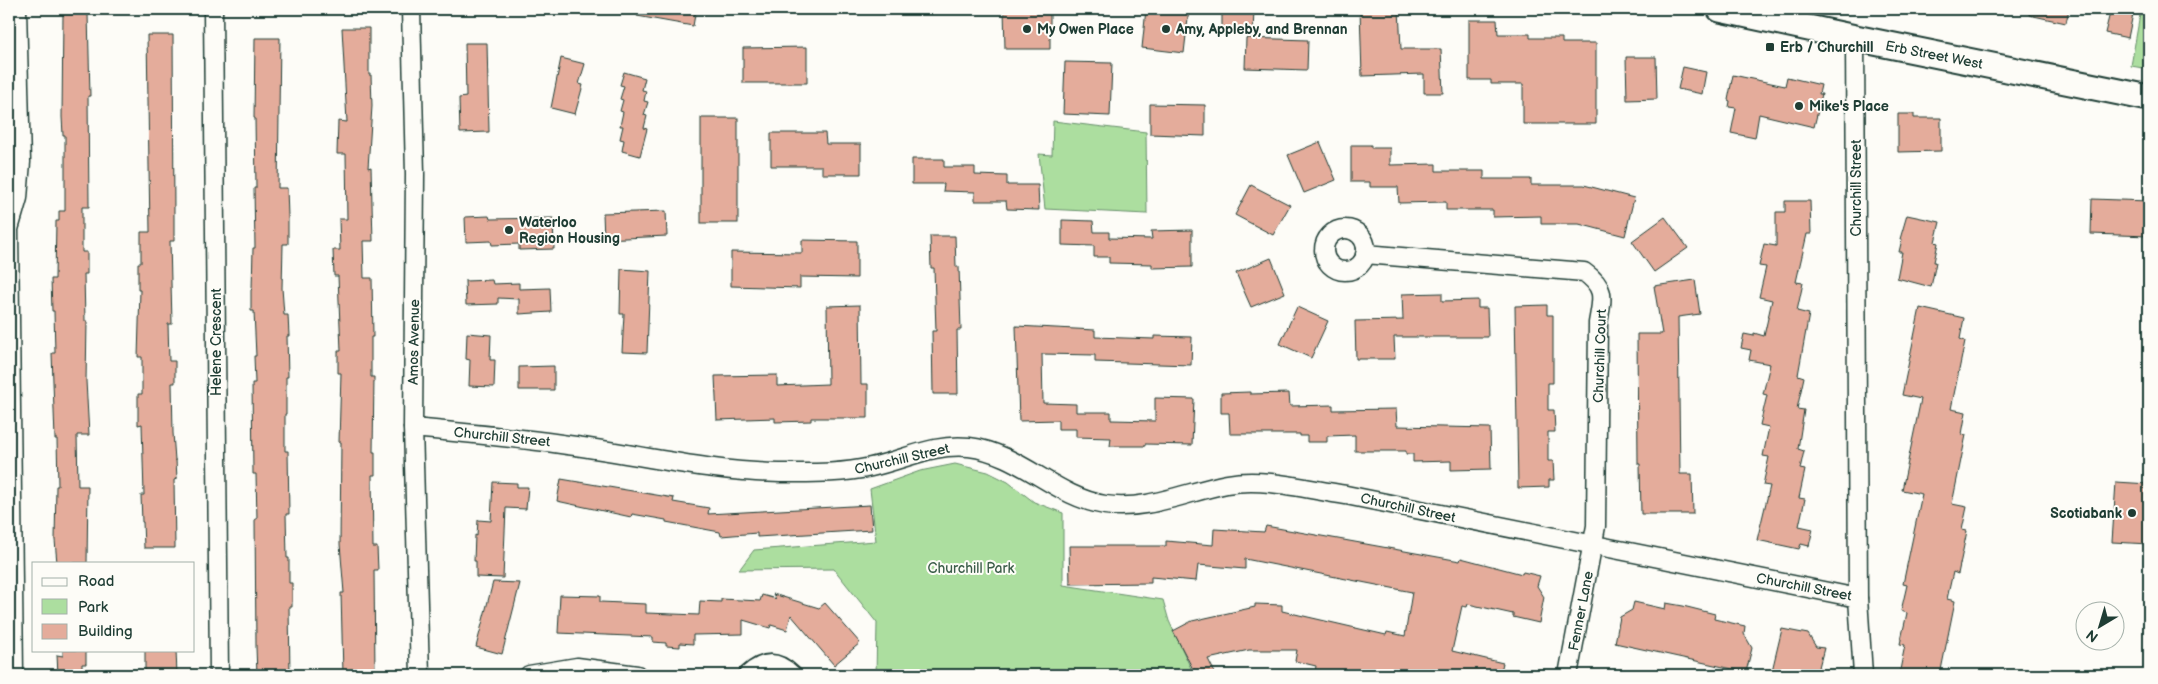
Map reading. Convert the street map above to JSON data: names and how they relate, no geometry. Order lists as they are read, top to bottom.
{
  "streets": {
    "main road": ["Erb Street West"],
    "street": [
      "Churchill Street",
      "Helene Crescent",
      "Amos Avenue",
      "Churchill Court",
      "Fenner Lane"
    ]
  },
  "crossings": [
    ["Erb Street West", "Churchill Street"],
    ["Churchill Street", "Amos Avenue"],
    ["Churchill Street", "Churchill Court"],
    ["Churchill Street", "Fenner Lane"],
    ["Churchill Court", "Fenner Lane"]
  ],
  "parks": ["Churchill Park"],
  "places": {
    "other": [
      "My Owen Place",
      "Amy, Appleby, and Brennan",
      "Mike's Place",
      "Waterloo Region Housing",
      "Scotiabank"
    ],
    "transit": ["Erb / Churchill"]
  },
  "legend": ["Road", "Park", "Building"],
  "north": "bottom left"
}
